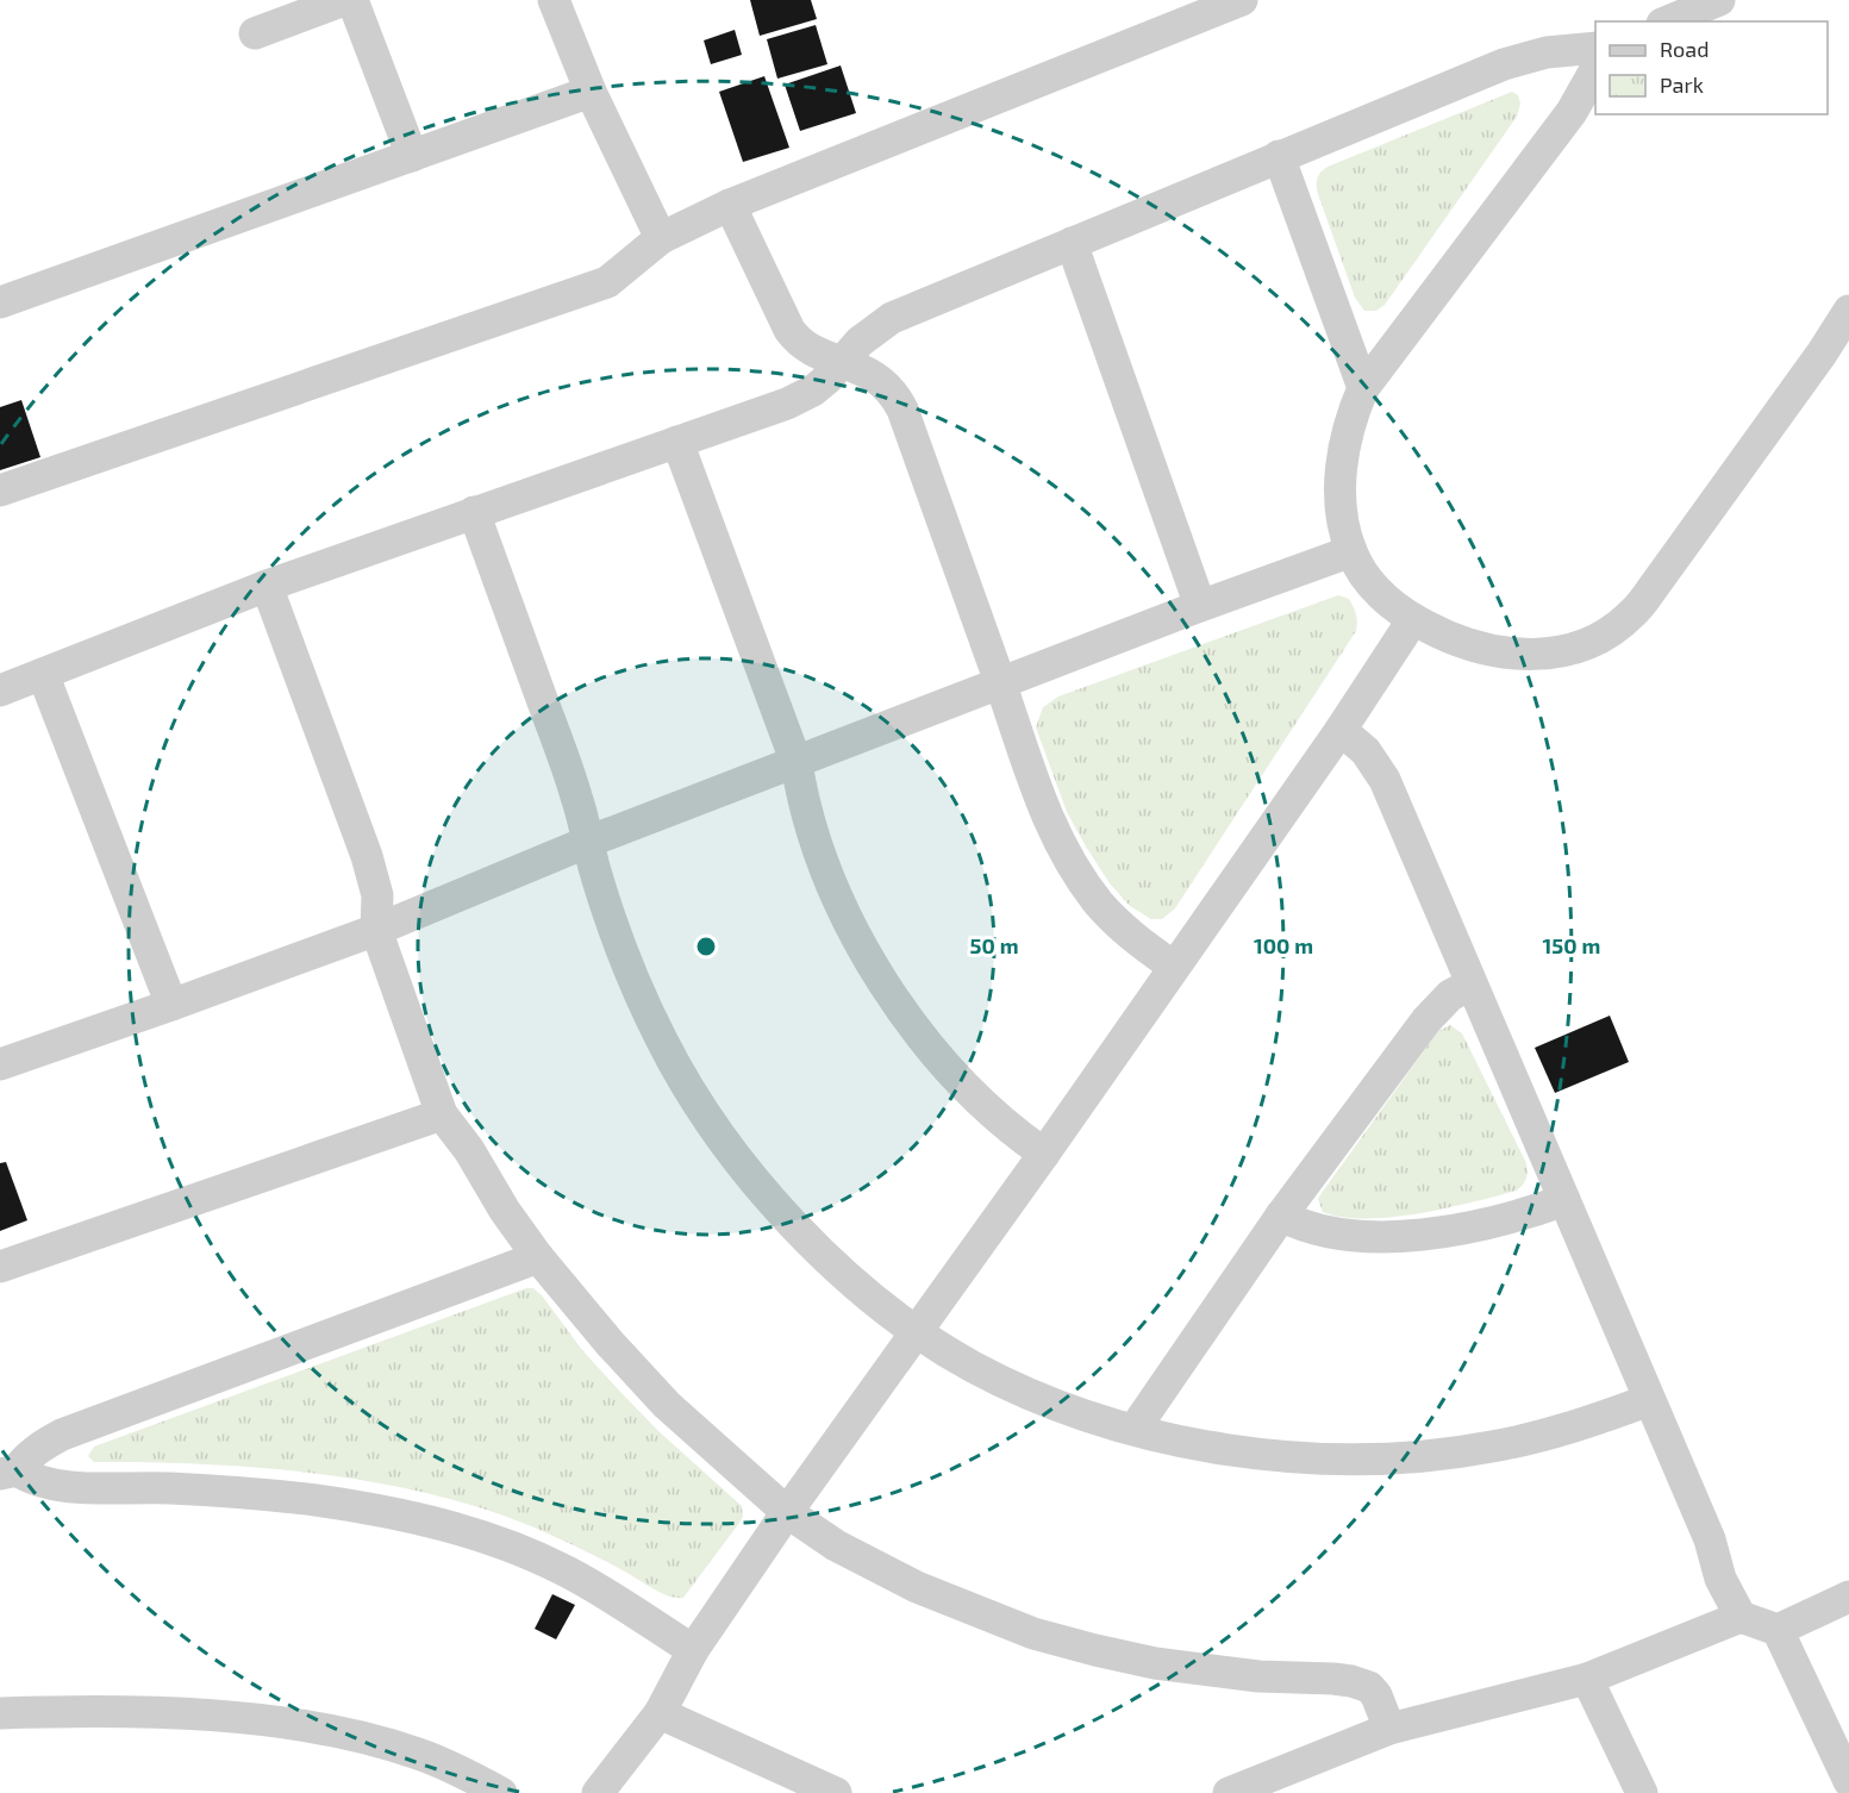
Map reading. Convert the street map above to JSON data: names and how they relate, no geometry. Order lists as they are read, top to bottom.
{
  "legend": ["Road", "Park"],
  "rings": ["50 m", "100 m", "150 m"]
}
